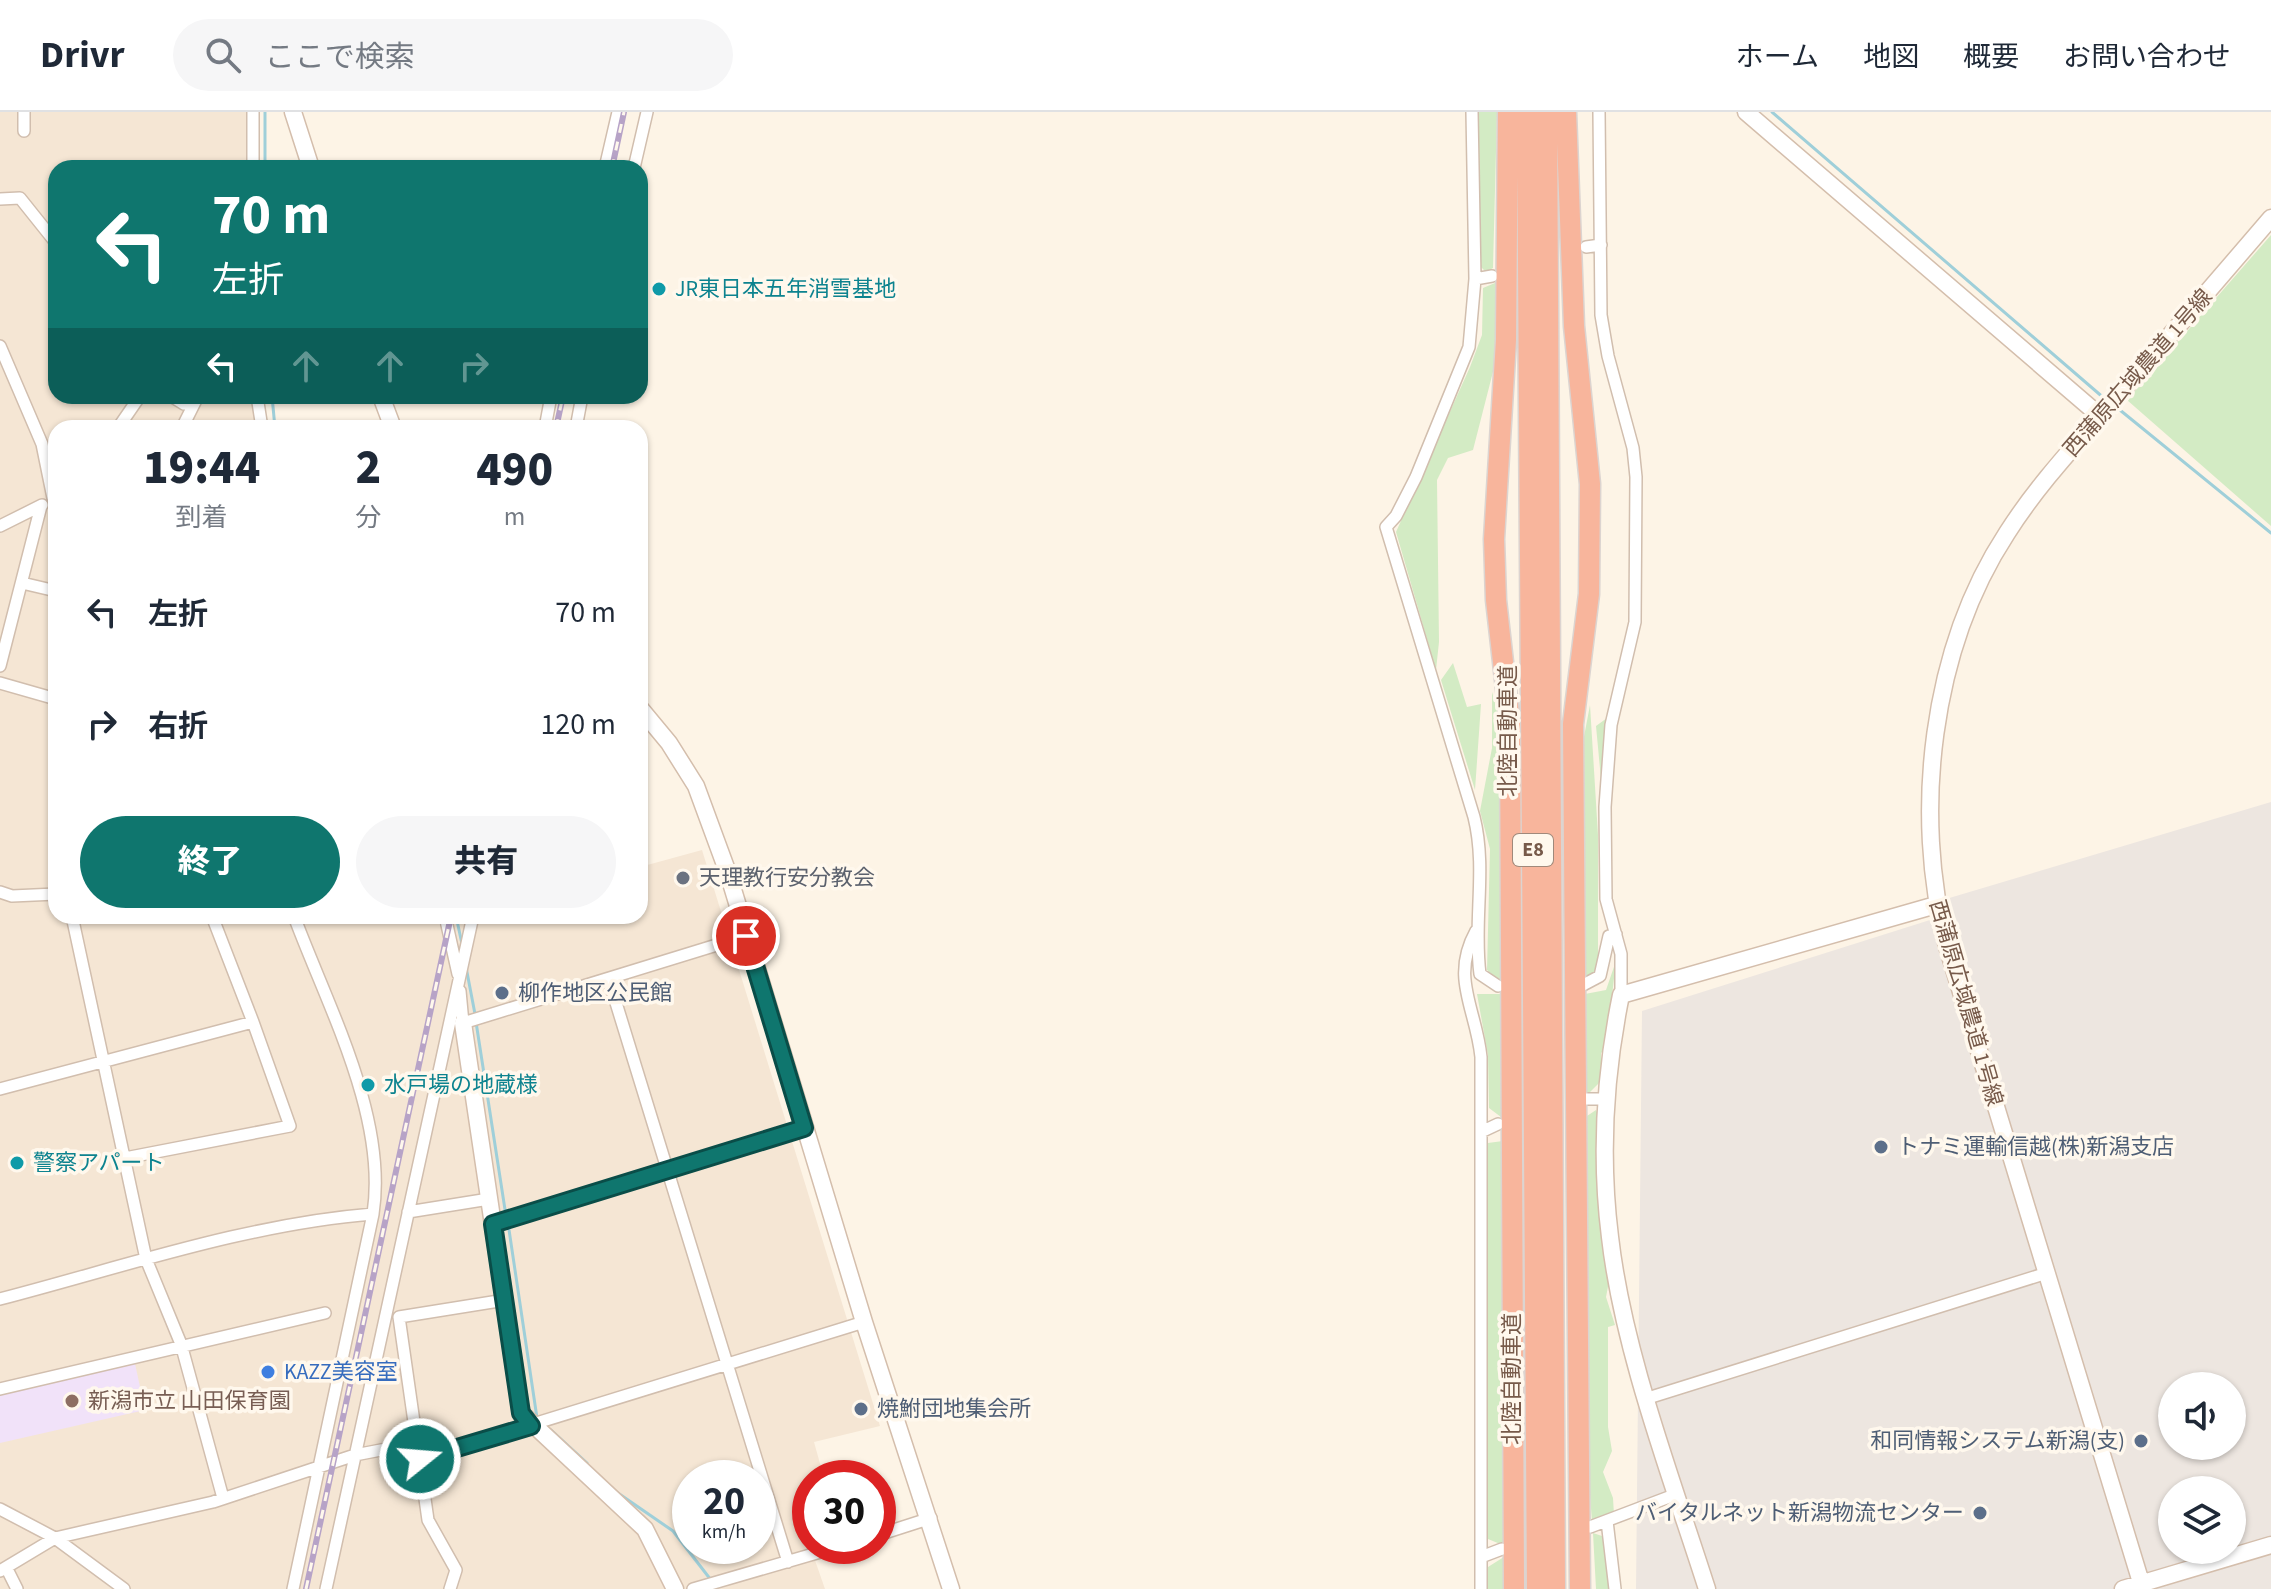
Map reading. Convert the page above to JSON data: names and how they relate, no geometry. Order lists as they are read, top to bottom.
{
  "streets": {
    "highway": ["北陸自動車道", "E8"],
    "street": ["西蒲原広域農道 1号線"]
  },
  "places": [
    "JR東日本五年消雪基地",
    "天理教行安分教会",
    "柳作地区公民館",
    "水戸場の地蔵様",
    "トナミ運輸信越(株)新潟支店",
    "警察アパート",
    "KAZZ美容室",
    "新潟市立 山田保育園",
    "焼鮒団地集会所",
    "和同情報システム新潟(支)",
    "バイタルネット新潟物流センター"
  ],
  "page": {
    "header": "Drivr",
    "search": "ここで検索",
    "nav": [
      "ホーム",
      "地図",
      "概要",
      "お問い合わせ"
    ],
    "turn": ["70 m", "左折"],
    "eta": [
      "19:44",
      "到着",
      "2",
      "分",
      "490",
      "m"
    ],
    "list": [
      {
        "name": "左折",
        "value": "70 m"
      },
      {
        "name": "右折",
        "value": "120 m"
      }
    ],
    "buttons": ["終了", "共有"],
    "speed": "20 km/h",
    "limit": "30"
  }
}
